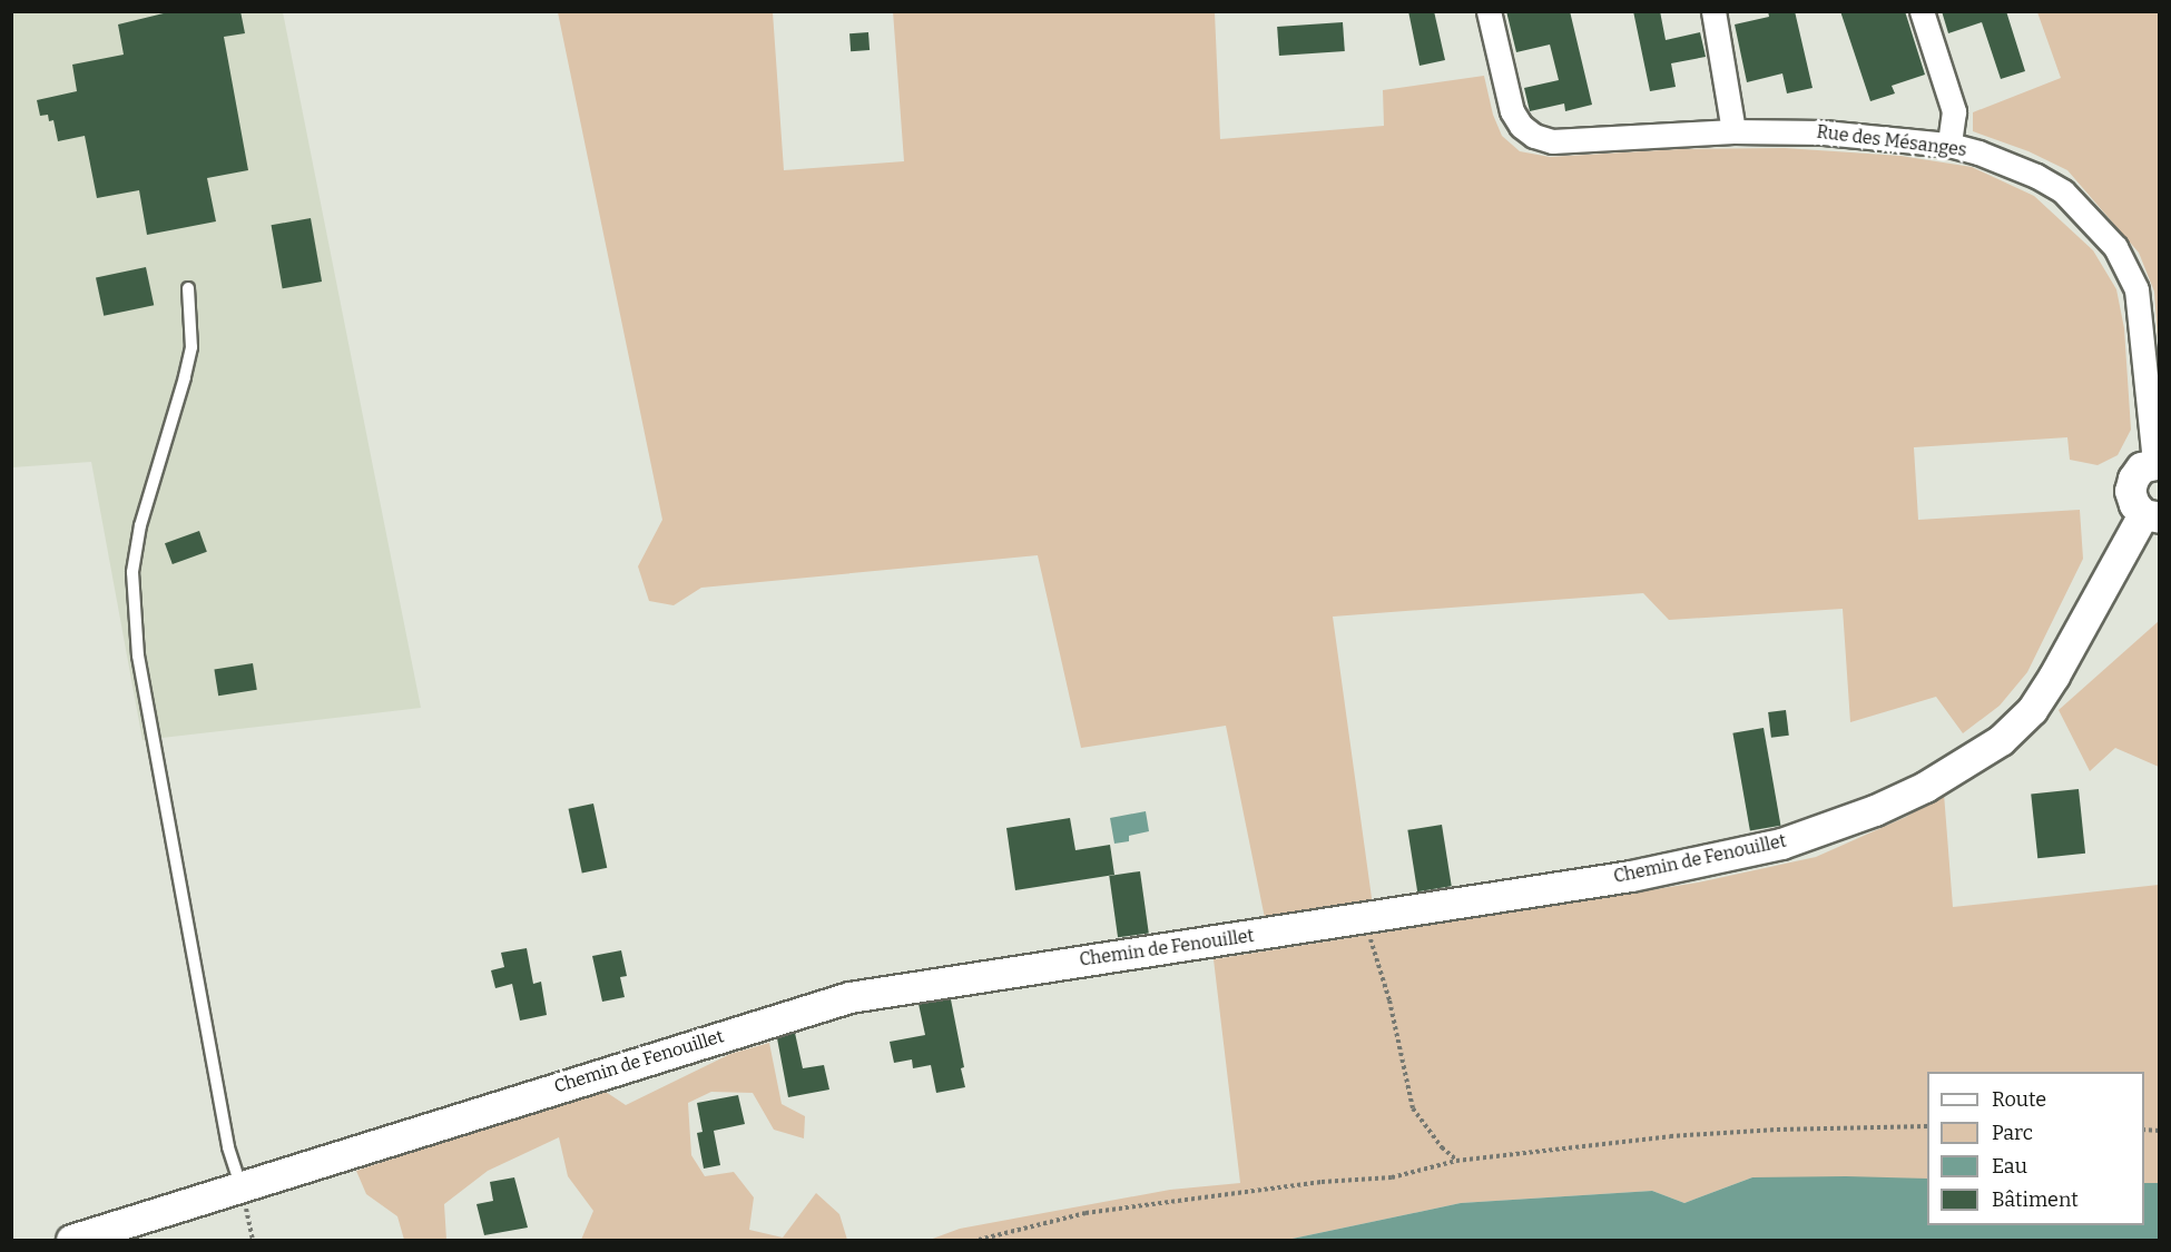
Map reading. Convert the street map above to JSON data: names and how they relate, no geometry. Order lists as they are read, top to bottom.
{
  "streets": {
    "street": ["Rue des Mésanges", "Chemin de Fenouillet"]
  },
  "crossings": [
    ["Rue des Mésanges", "Chemin de Fenouillet"]
  ],
  "legend": [
    "Route",
    "Parc",
    "Eau",
    "Bâtiment"
  ]
}
